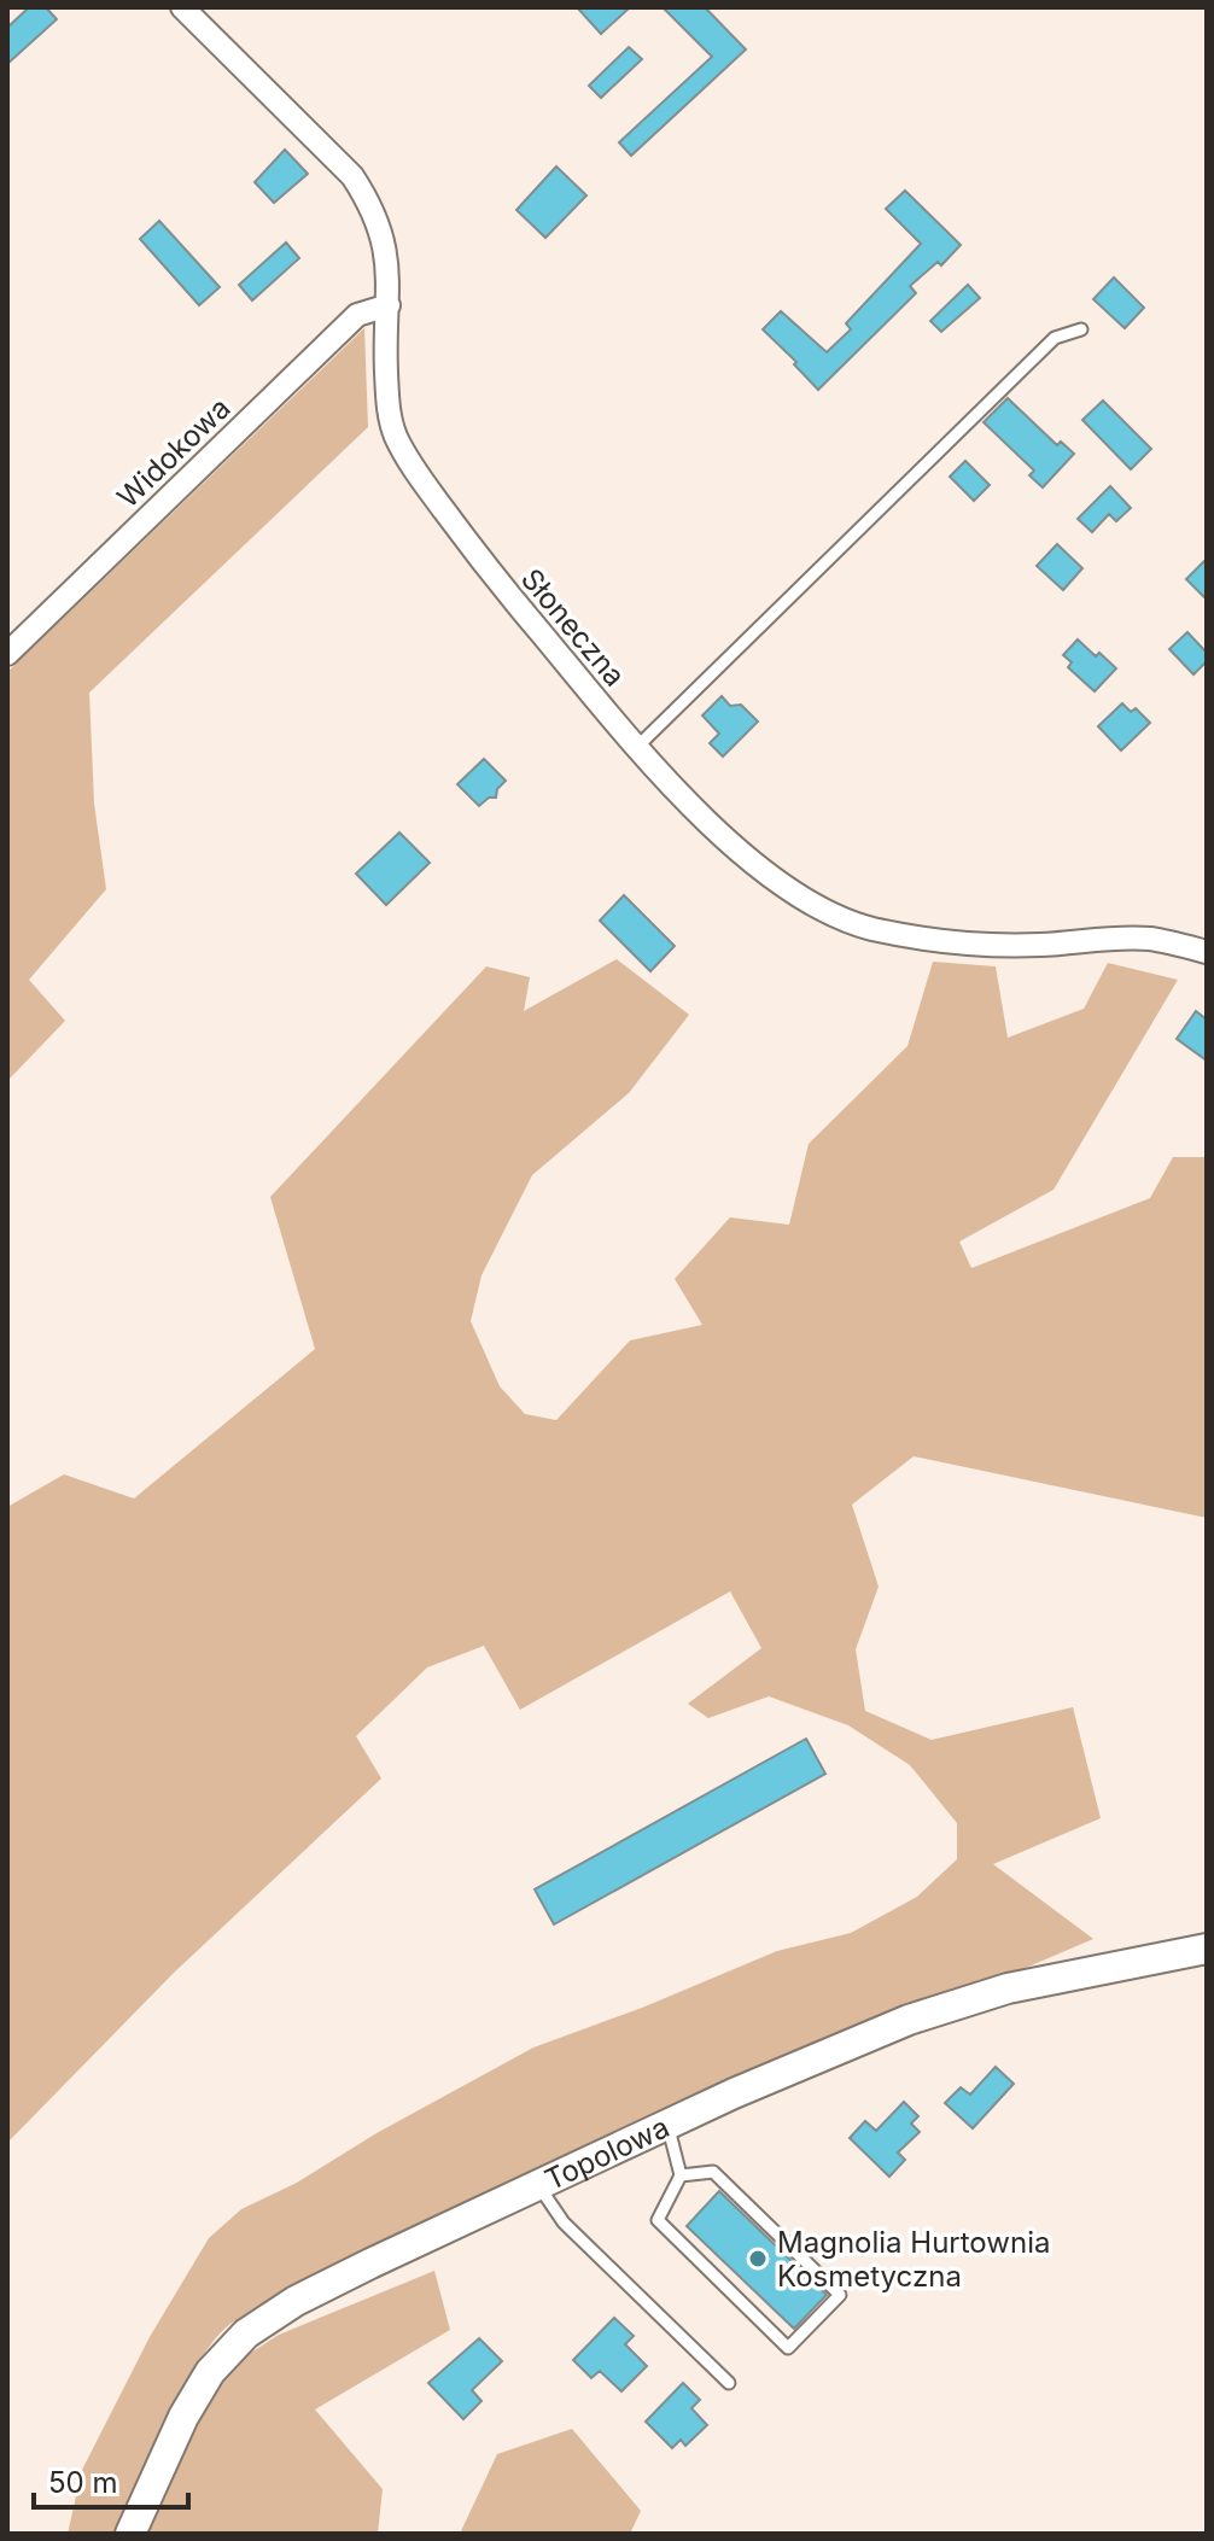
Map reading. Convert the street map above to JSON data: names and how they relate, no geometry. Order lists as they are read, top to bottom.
{
  "streets": {
    "street": ["Widokowa", "Słoneczna", "Topolowa"]
  },
  "crossings": [
    ["Widokowa", "Słoneczna"]
  ],
  "places": ["Magnolia Hurtownia Kosmetyczna"],
  "scale_bar": "50 m"
}
